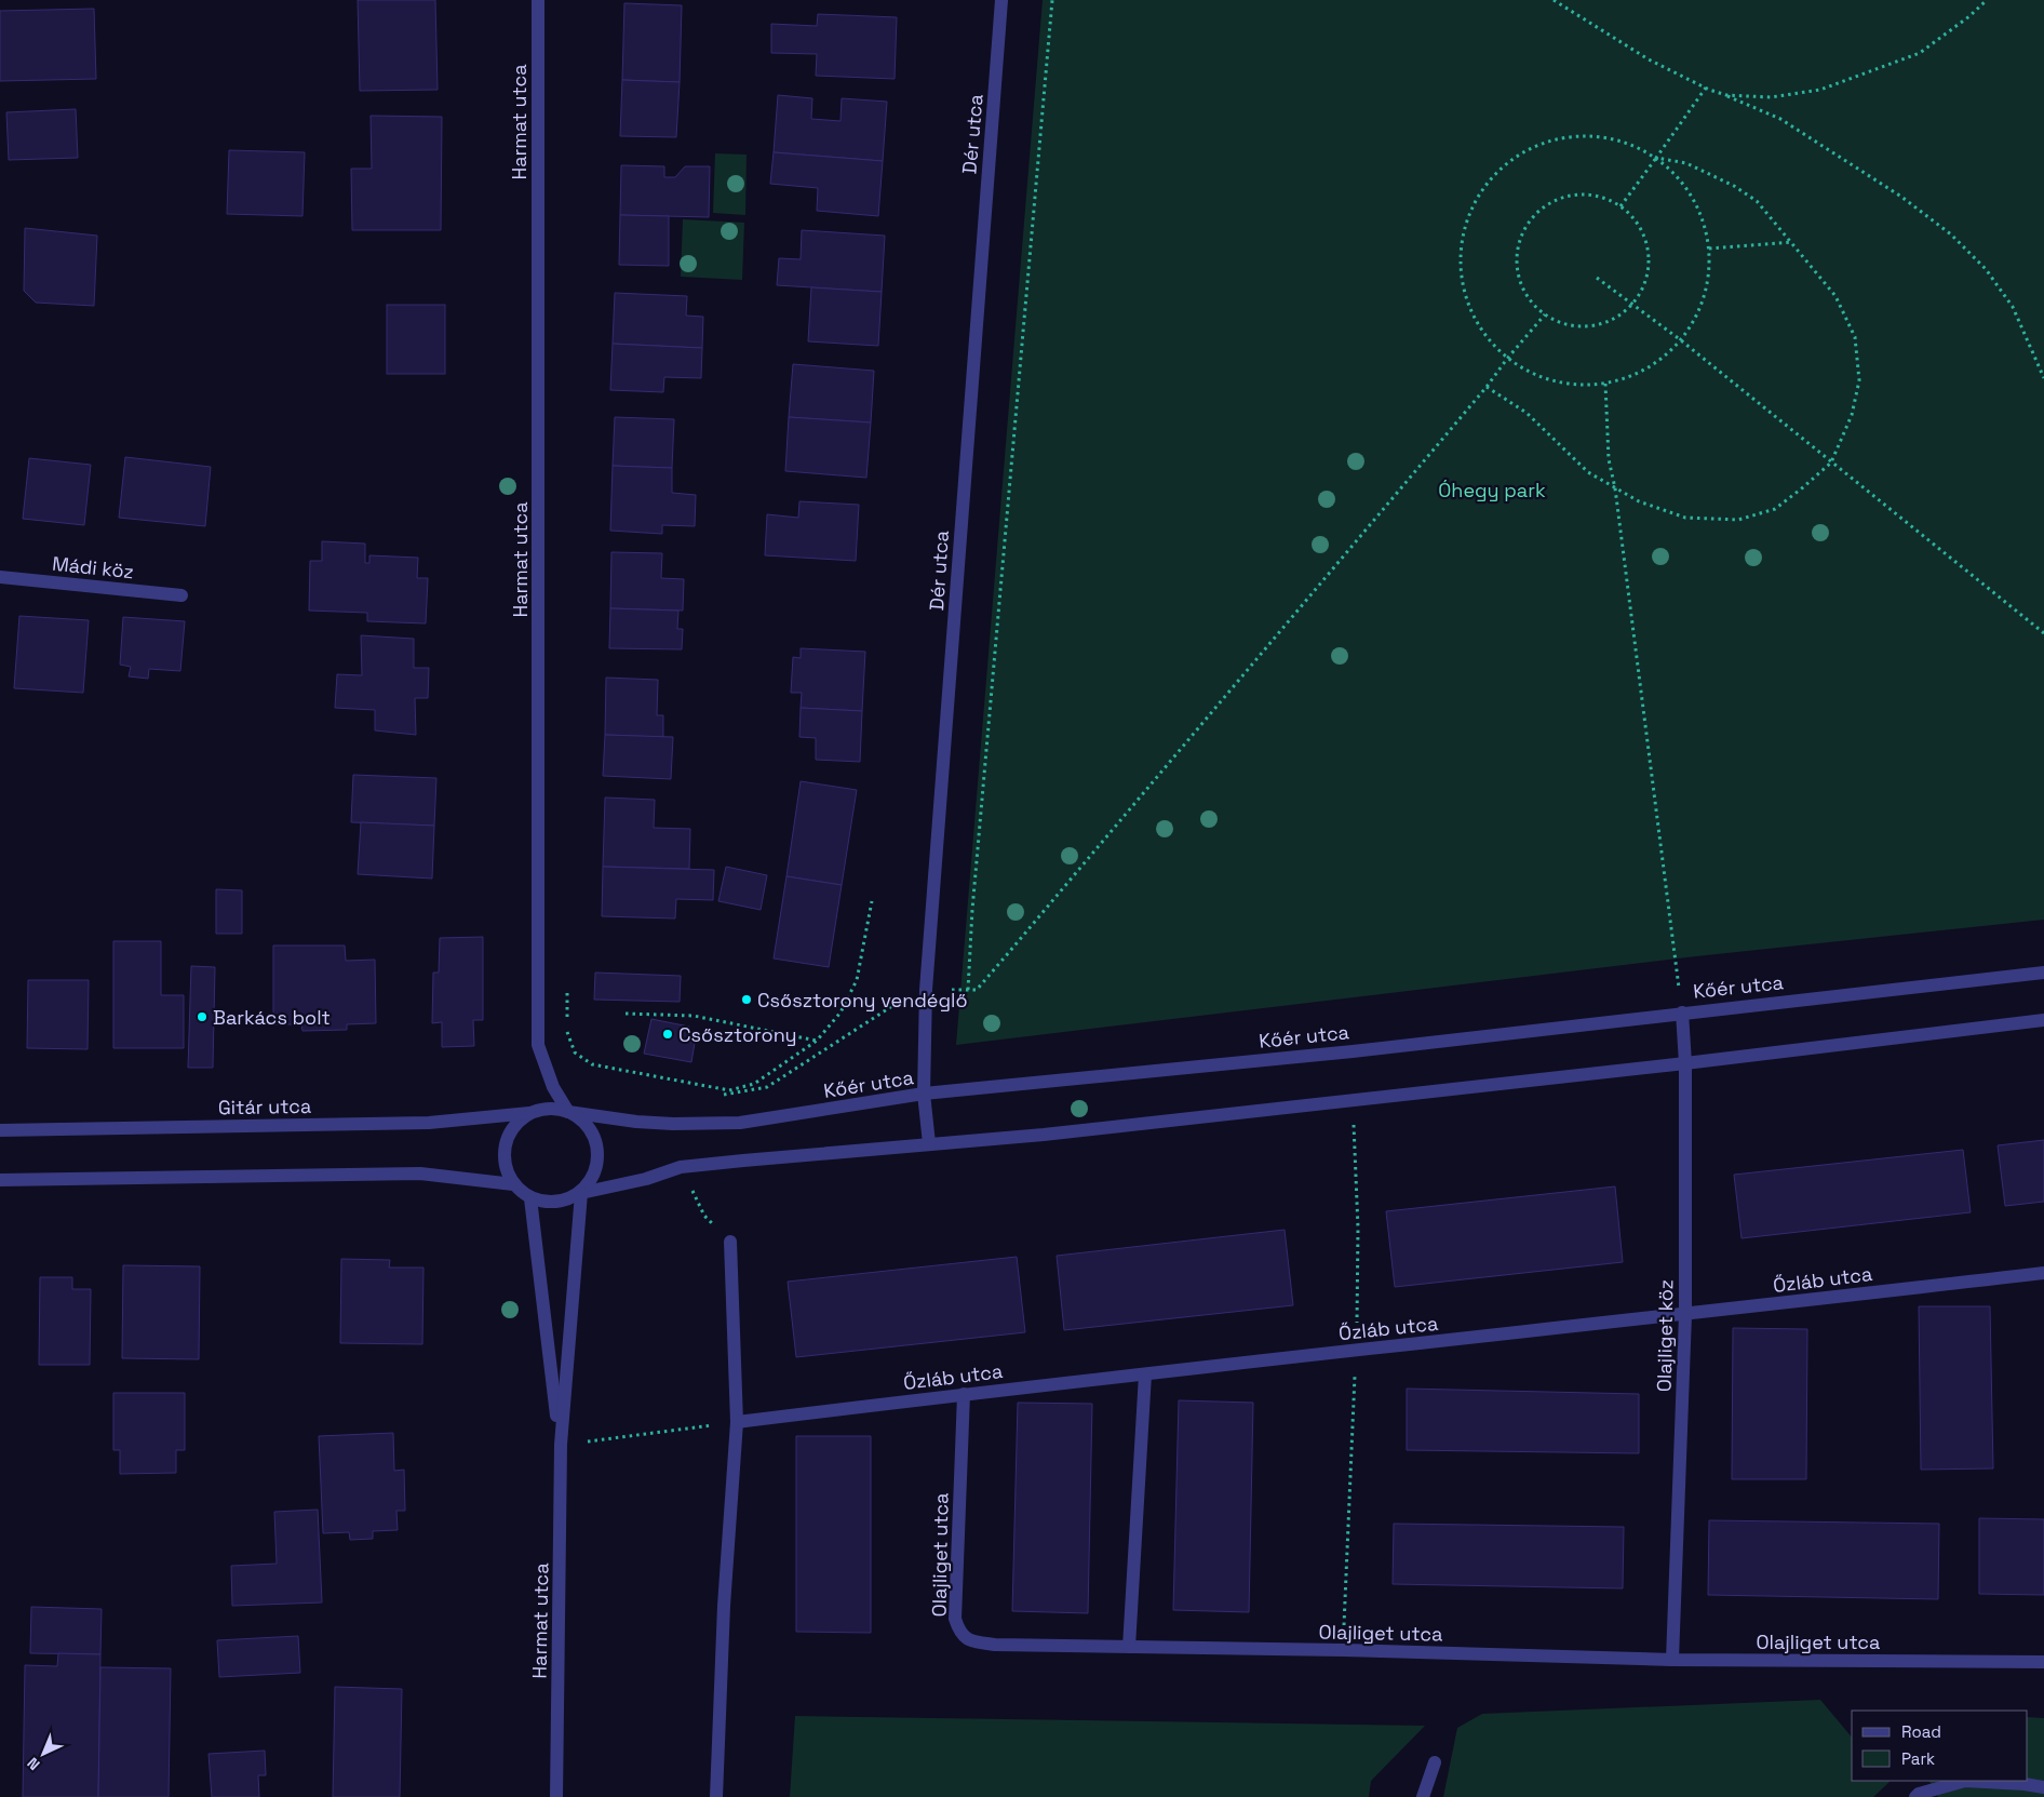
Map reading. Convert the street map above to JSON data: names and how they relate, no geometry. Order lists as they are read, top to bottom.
{
  "streets": {
    "street": [
      "Harmat utca",
      "Dér utca",
      "Mádi köz",
      "Kőér utca",
      "Gitár utca",
      "Őzláb utca",
      "Olajliget köz",
      "Olajliget utca"
    ]
  },
  "crossings": [
    ["Harmat utca", "Kőér utca"],
    ["Harmat utca", "Gitár utca"],
    ["Dér utca", "Kőér utca"],
    ["Kőér utca", "Gitár utca"],
    ["Kőér utca", "Olajliget köz"],
    ["Őzláb utca", "Olajliget köz"],
    ["Őzláb utca", "Olajliget utca"],
    ["Olajliget köz", "Olajliget utca"]
  ],
  "parks": ["Óhegy park"],
  "places": ["Csősztorony vendéglő", "Barkács bolt", "Csősztorony"],
  "legend": ["Road", "Park"],
  "north": "bottom left"
}
